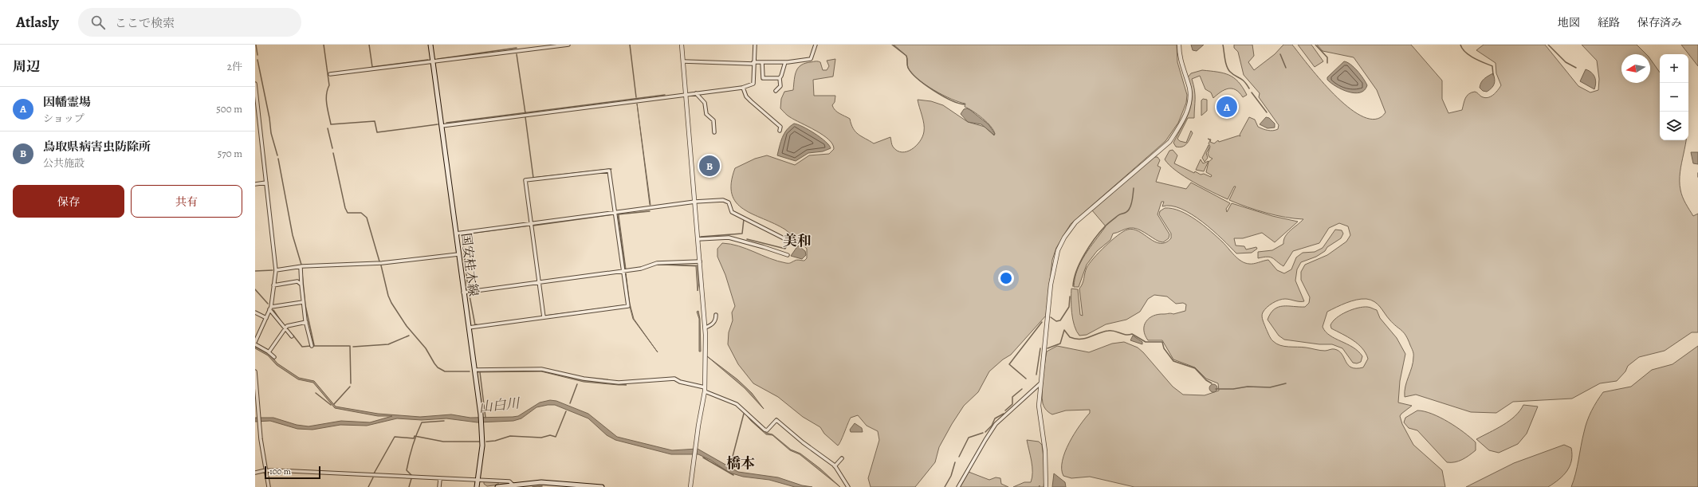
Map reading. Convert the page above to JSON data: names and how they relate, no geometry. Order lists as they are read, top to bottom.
{
  "streets": {
    "main road": ["国安桂木線"]
  },
  "districts": ["美和", "橋本"],
  "water": ["山白川"],
  "scale_bar": "100 m",
  "north": "left",
  "page": {
    "header": "Atlasly",
    "search": "ここで検索",
    "nav": ["地図", "経路", "保存済み"],
    "heading": ["周辺", "2件"],
    "map_buttons": ["+", "−"],
    "list": [
      {
        "mark": "A",
        "name": "因幡霊場",
        "note": "ショップ",
        "value": "500 m"
      },
      {
        "mark": "B",
        "name": "鳥取県病害虫防除所",
        "note": "公共施設",
        "value": "570 m"
      }
    ],
    "pins": ["A", "B"],
    "buttons": ["保存", "共有"],
    "scale": "100 m"
  }
}
